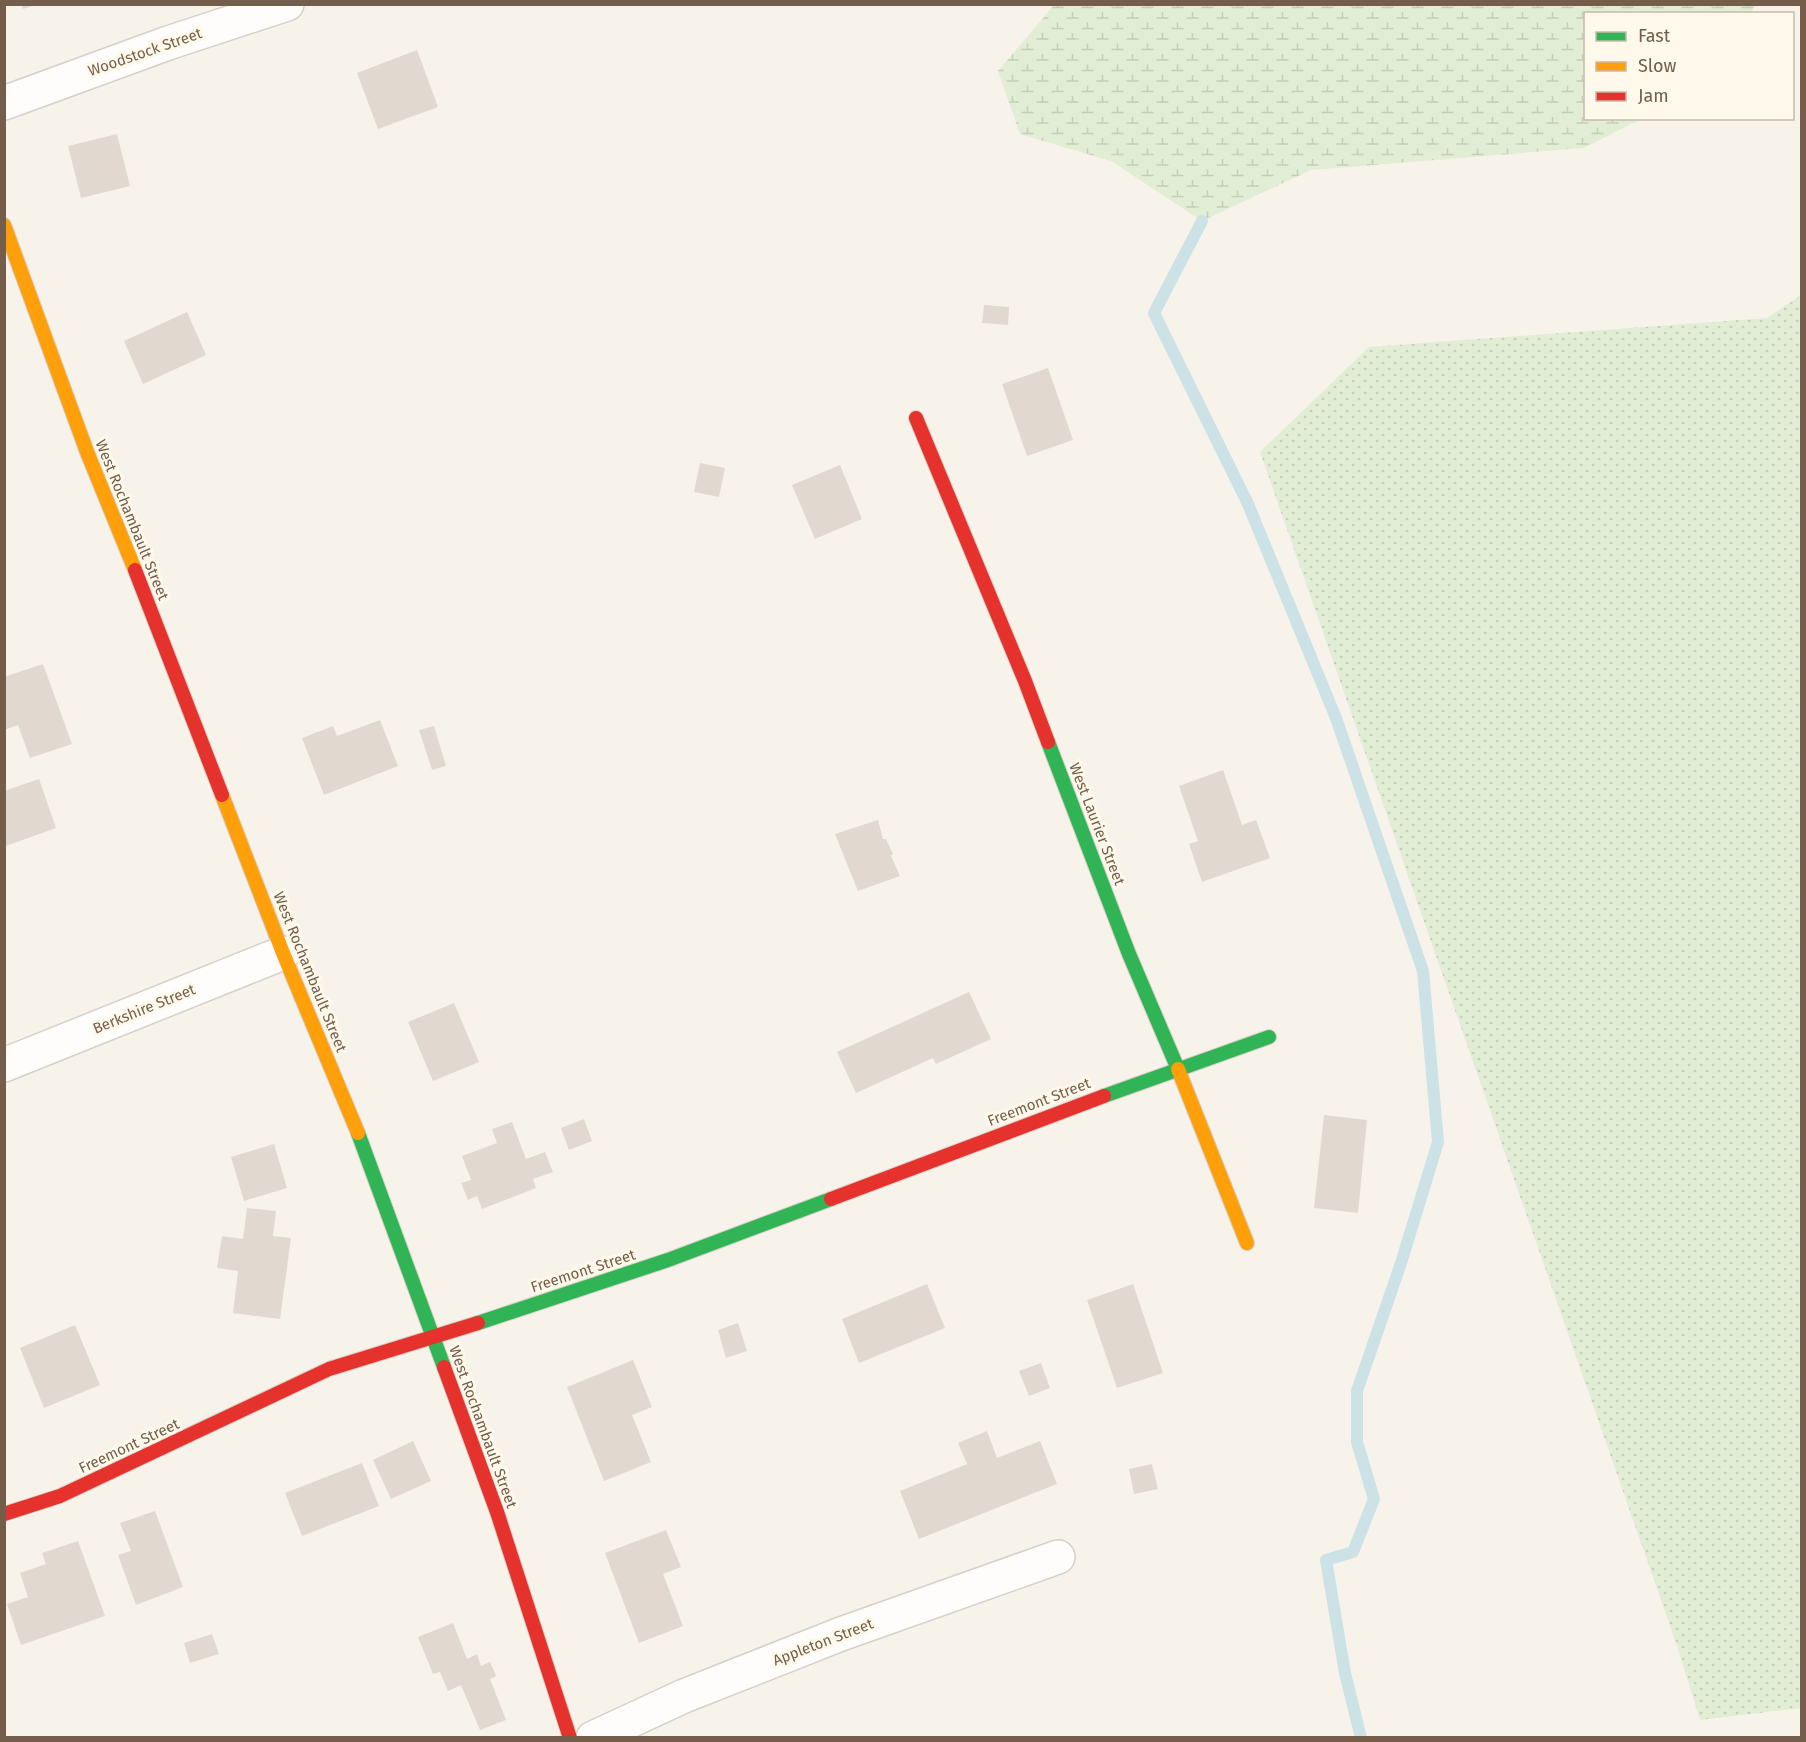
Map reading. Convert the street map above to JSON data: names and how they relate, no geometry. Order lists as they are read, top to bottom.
{
  "streets": {
    "street": [
      "Woodstock Street",
      "West Rochambault Street",
      "West Laurier Street",
      "Berkshire Street",
      "Freemont Street",
      "Appleton Street"
    ]
  },
  "crossings": [
    ["West Rochambault Street", "Berkshire Street"],
    ["West Rochambault Street", "Freemont Street"],
    ["West Laurier Street", "Freemont Street"]
  ],
  "legend": ["Fast", "Slow", "Jam"]
}
